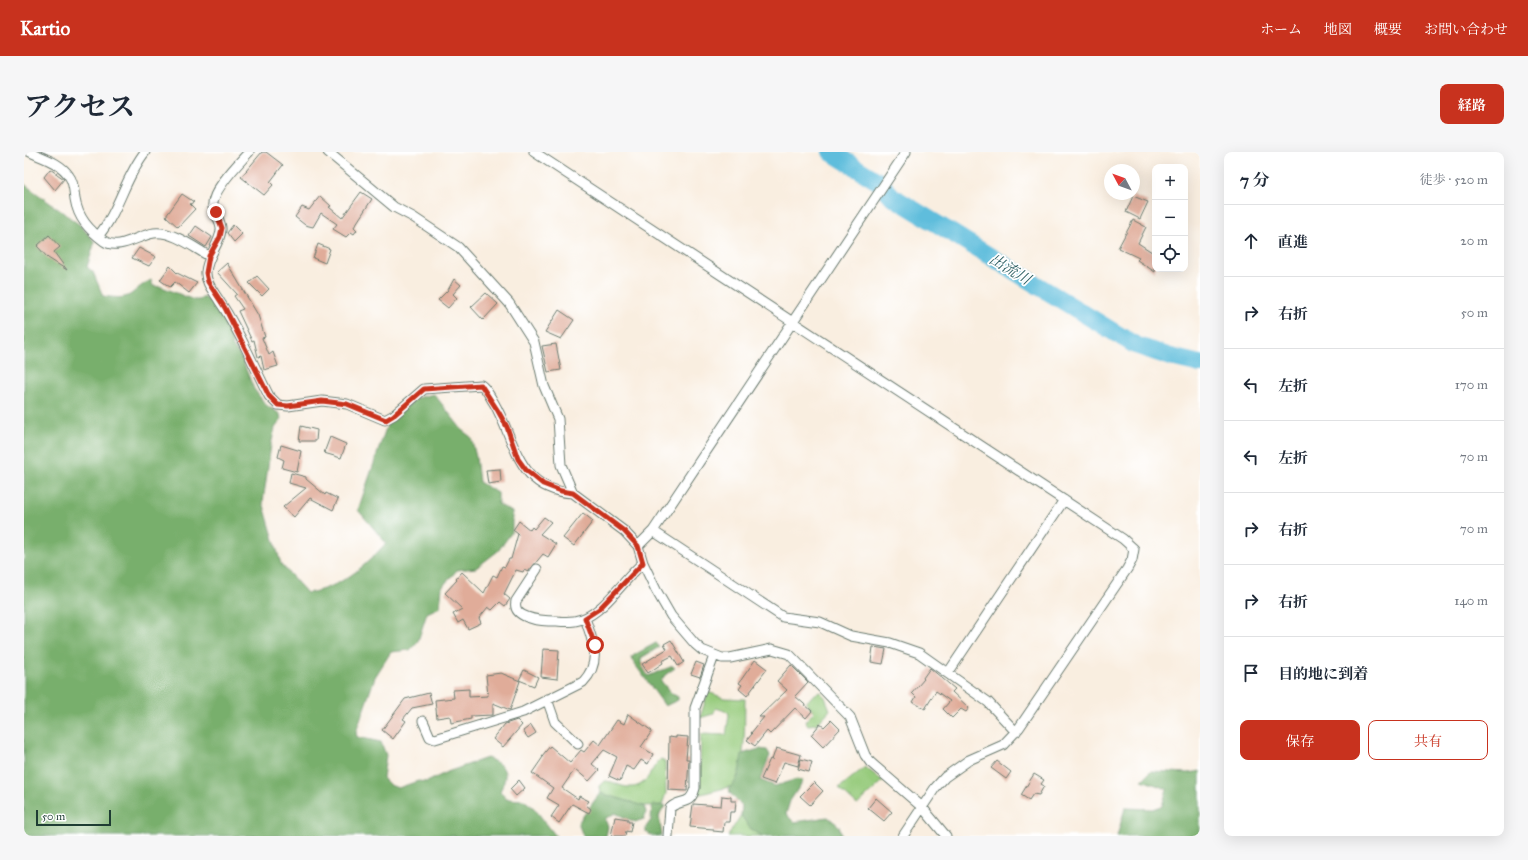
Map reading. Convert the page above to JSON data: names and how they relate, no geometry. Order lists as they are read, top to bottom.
{
  "water": ["出流川"],
  "scale_bar": "50 m",
  "north": "top left",
  "page": {
    "header": "Kartio",
    "nav": [
      "ホーム",
      "地図",
      "概要",
      "お問い合わせ"
    ],
    "title": "アクセス",
    "buttons": [
      "経路",
      ["保存", "共有"]
    ],
    "heading": ["7 分", "徒歩 · 520 m"],
    "map_buttons": ["+", "−"],
    "list": [
      ["直進", "20 m"],
      ["右折", "50 m"],
      ["左折", "170 m"],
      ["左折", "70 m"],
      ["右折", "70 m"],
      ["右折", "140 m"],
      "目的地に到着"
    ],
    "scale": "50 m"
  }
}
